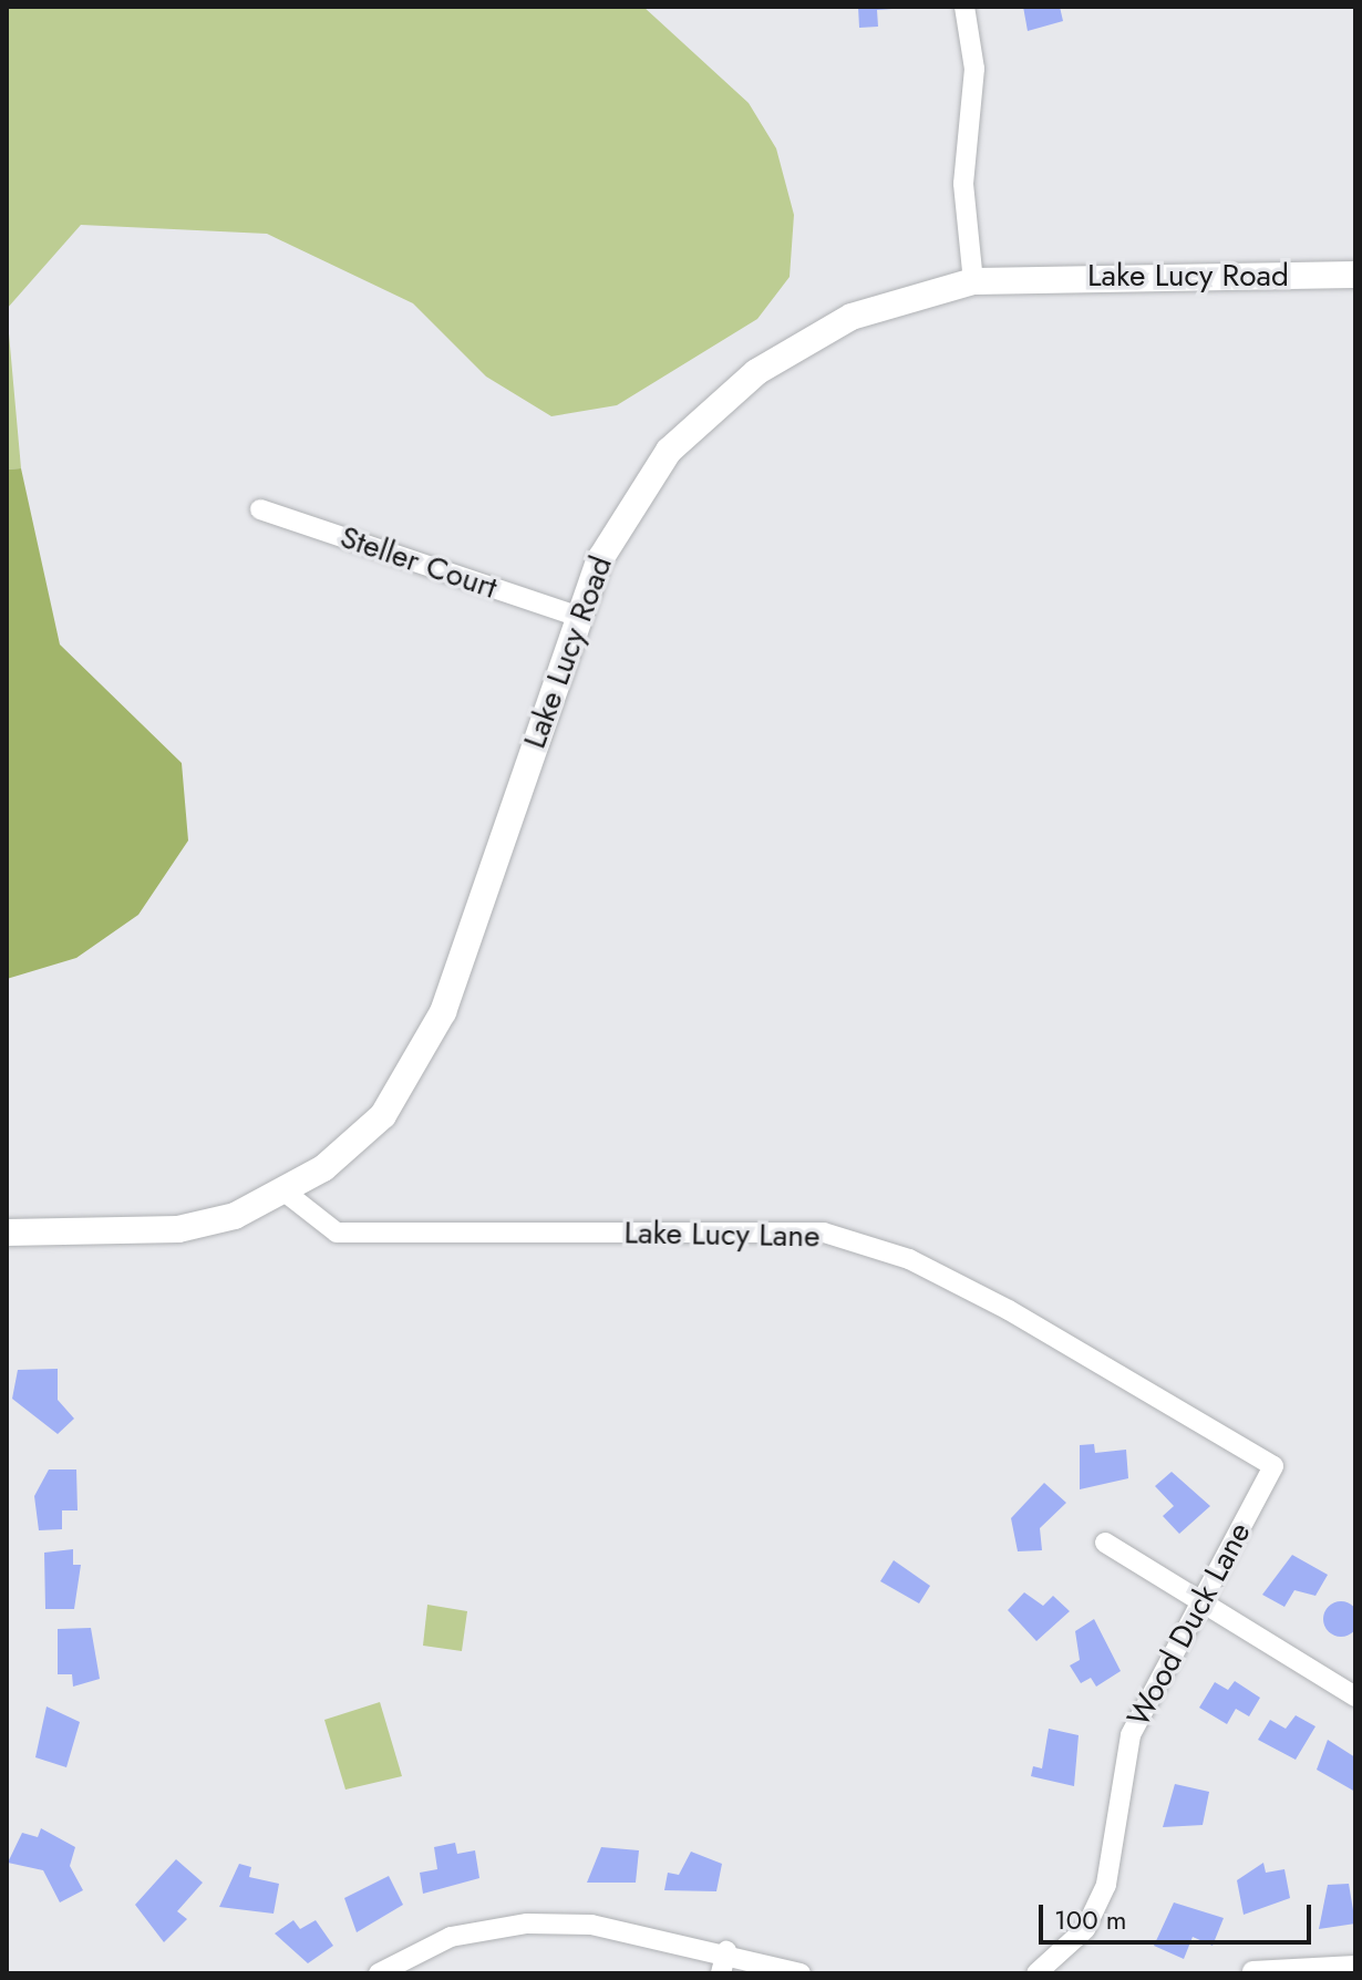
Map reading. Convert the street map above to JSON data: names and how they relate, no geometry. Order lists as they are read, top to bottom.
{
  "streets": {
    "street": [
      "Lake Lucy Road",
      "Steller Court",
      "Lake Lucy Lane",
      "Wood Duck Lane"
    ]
  },
  "crossings": [
    ["Lake Lucy Road", "Steller Court"],
    ["Lake Lucy Road", "Lake Lucy Lane"],
    ["Lake Lucy Lane", "Wood Duck Lane"]
  ],
  "scale_bar": "100 m"
}
